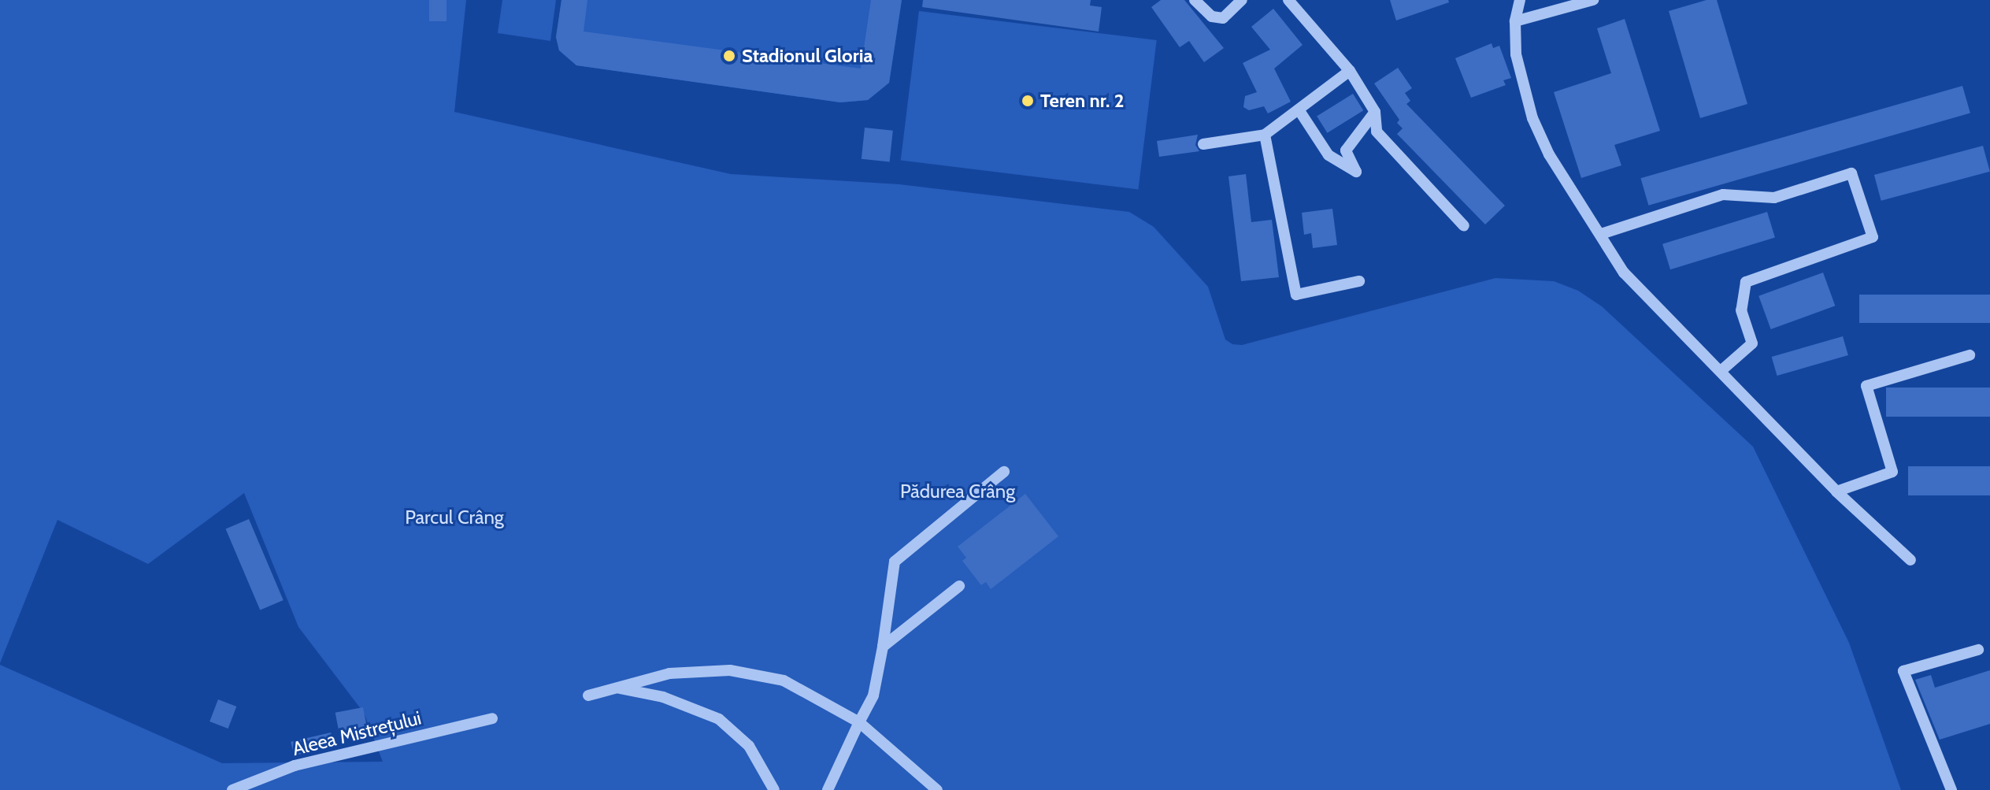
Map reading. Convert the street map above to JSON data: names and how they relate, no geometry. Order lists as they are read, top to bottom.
{
  "streets": {
    "lane": ["Aleea Mistrețului"]
  },
  "parks": ["Pădurea Crâng", "Parcul Crâng"],
  "places": ["Stadionul Gloria", "Teren nr. 2"]
}
